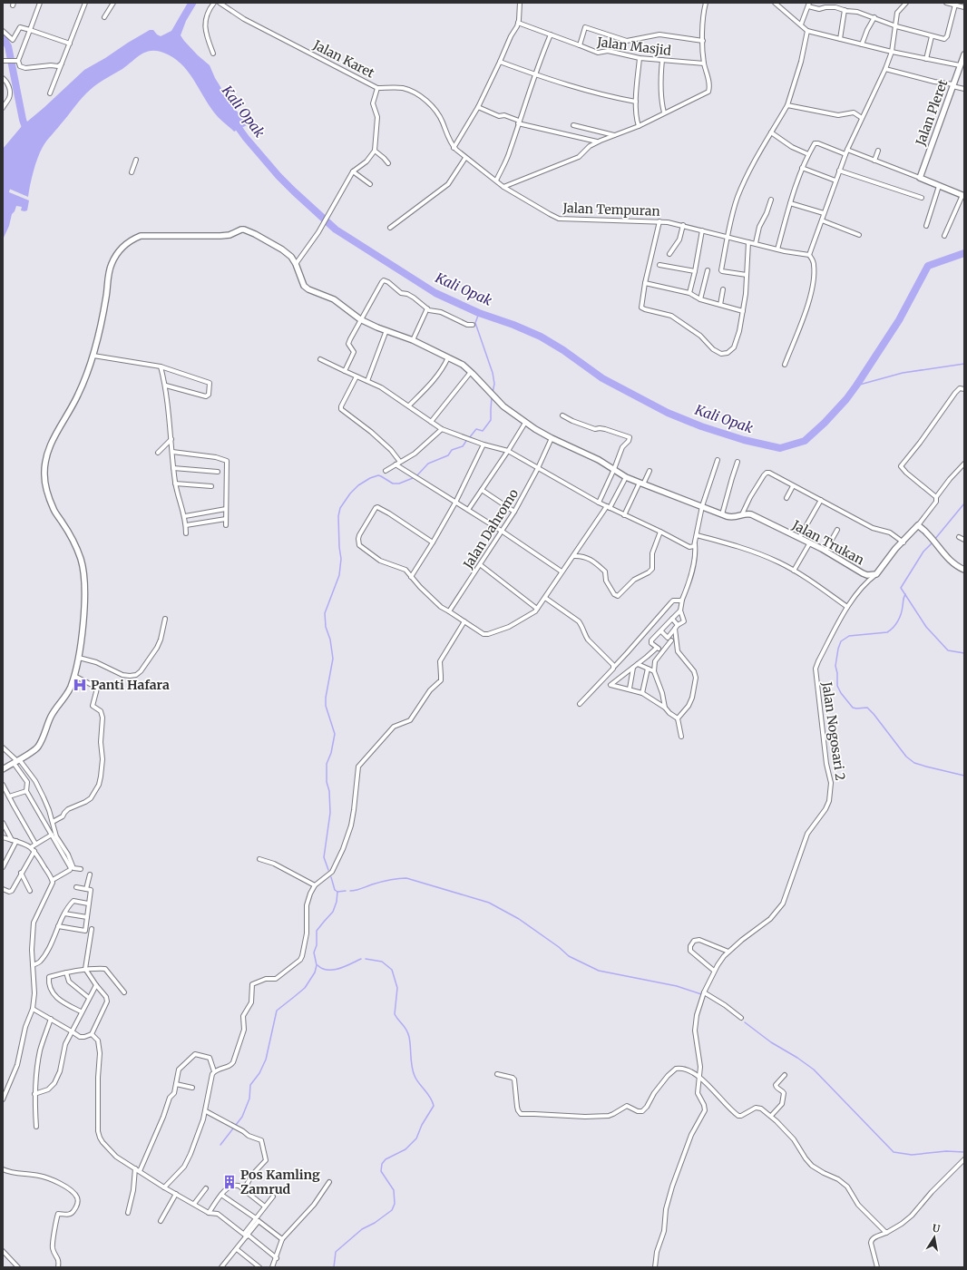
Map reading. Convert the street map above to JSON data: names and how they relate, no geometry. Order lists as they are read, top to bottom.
{
  "streets": {
    "street": [
      "Jalan Masjid",
      "Jalan Karet",
      "Jalan Pleret",
      "Jalan Tempuran",
      "Jalan Dahromo",
      "Jalan Trukan",
      "Jalan Nogosari 2"
    ]
  },
  "crossings": [
    ["Jalan Karet", "Jalan Tempuran"],
    ["Jalan Trukan", "Jalan Nogosari 2"]
  ],
  "water": ["Kali Opak"],
  "places": {
    "hospital": ["Panti Hafara"],
    "building": ["Pos Kamling Zamrud"]
  },
  "north": "top"
}
